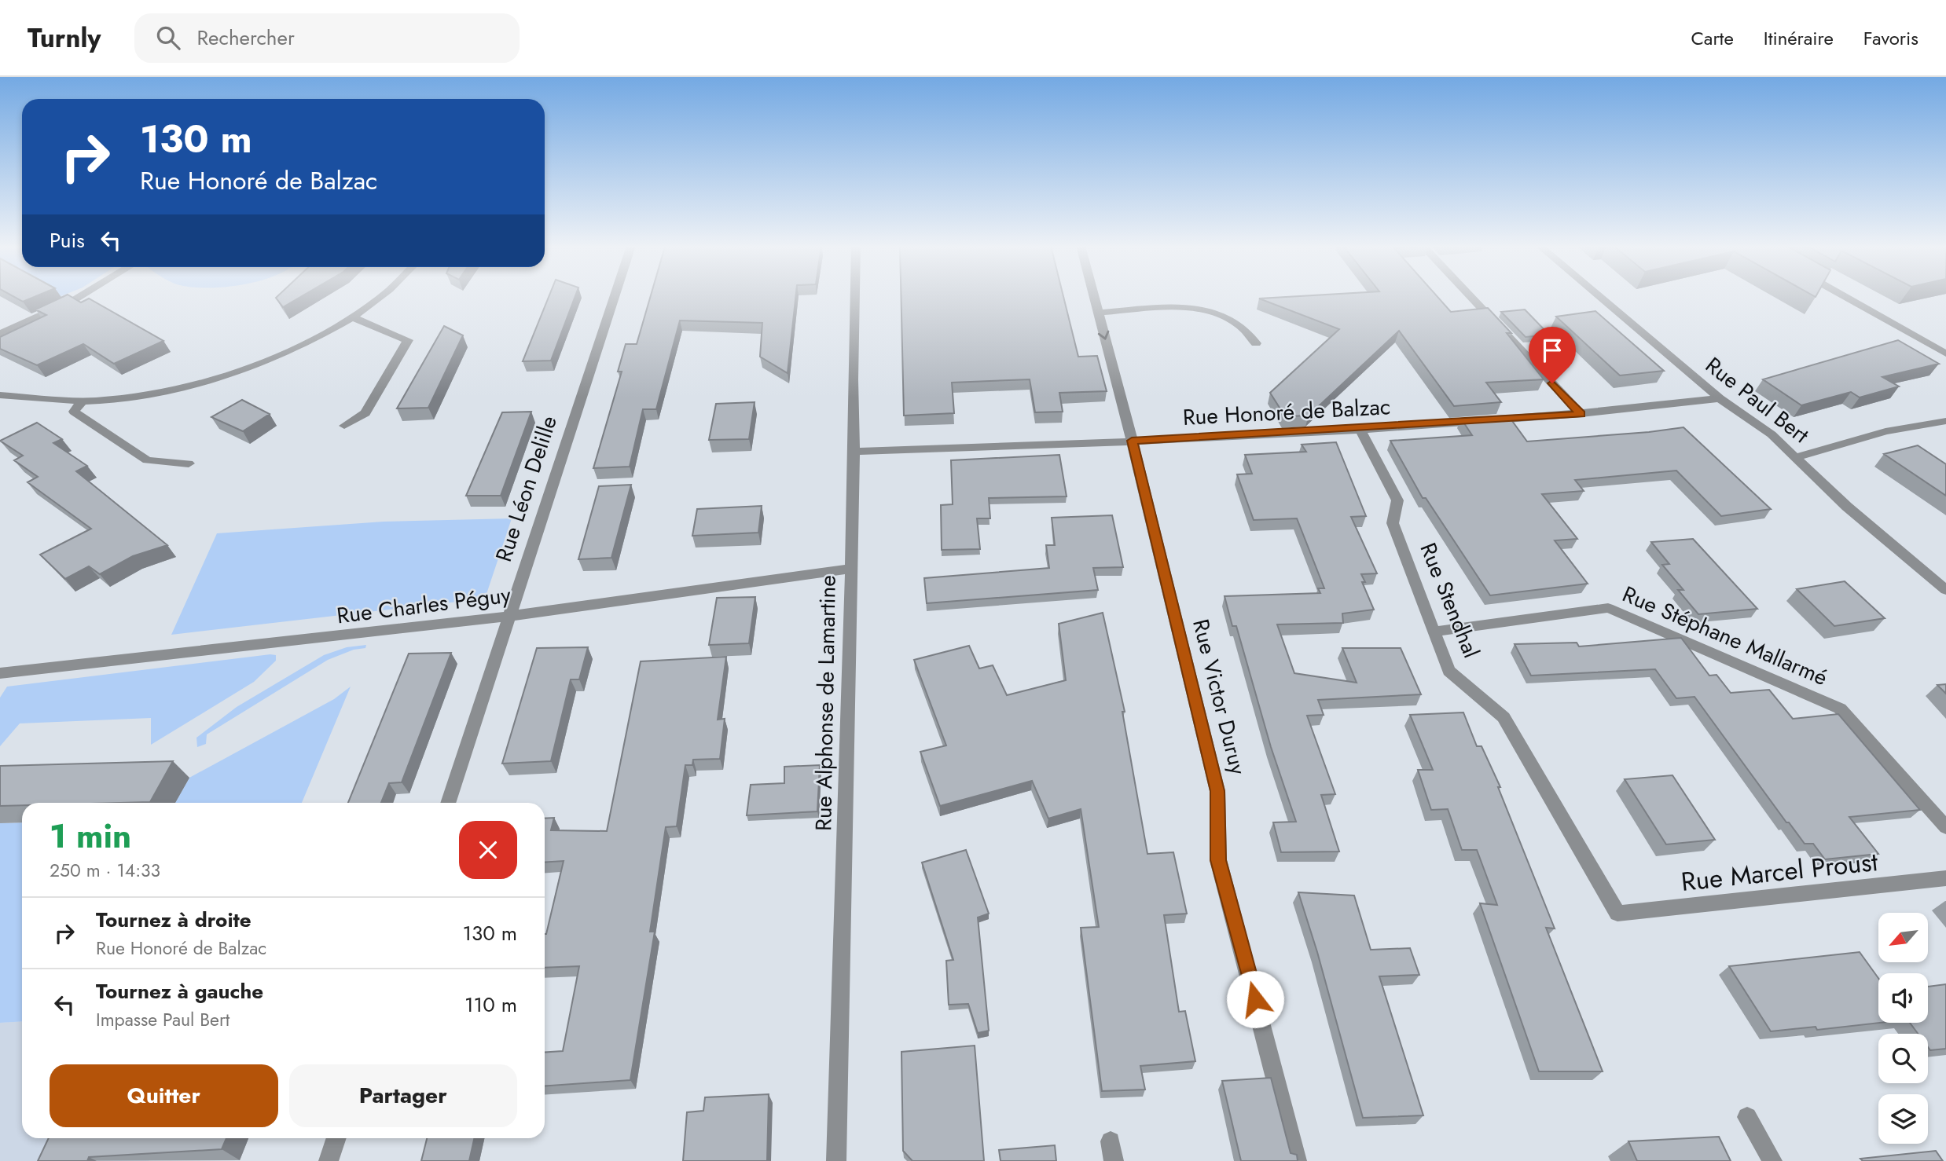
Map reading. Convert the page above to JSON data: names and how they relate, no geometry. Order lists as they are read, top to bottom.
{
  "streets": {
    "street": [
      "Rue Paul Bert",
      "Rue Honoré de Balzac",
      "Rue Léon Delille",
      "Rue Stendhal",
      "Rue Charles Péguy",
      "Rue Stéphane Mallarmé",
      "Rue Victor Duruy",
      "Rue Alphonse de Lamartine",
      "Rue Marcel Proust"
    ]
  },
  "crossings": [
    ["Rue Paul Bert", "Rue Honoré de Balzac"],
    ["Rue Honoré de Balzac", "Rue Stendhal"],
    ["Rue Honoré de Balzac", "Rue Victor Duruy"],
    ["Rue Honoré de Balzac", "Rue Alphonse de Lamartine"],
    ["Rue Léon Delille", "Rue Charles Péguy"],
    ["Rue Stendhal", "Rue Stéphane Mallarmé"],
    ["Rue Stendhal", "Rue Marcel Proust"],
    ["Rue Charles Péguy", "Rue Alphonse de Lamartine"]
  ],
  "north": "bottom left",
  "page": {
    "header": "Turnly",
    "search": "Rechercher",
    "nav": ["Carte", "Itinéraire", "Favoris"],
    "turn": ["130 m", "Rue Honoré de Balzac"],
    "then": "Puis",
    "heading": ["1 min", "250 m · 14:33"],
    "list": [
      {
        "name": "Tournez à droite",
        "note": "Rue Honoré de Balzac",
        "value": "130 m"
      },
      {
        "name": "Tournez à gauche",
        "note": "Impasse Paul Bert",
        "value": "110 m"
      }
    ],
    "buttons": ["Quitter", "Partager"]
  }
}
